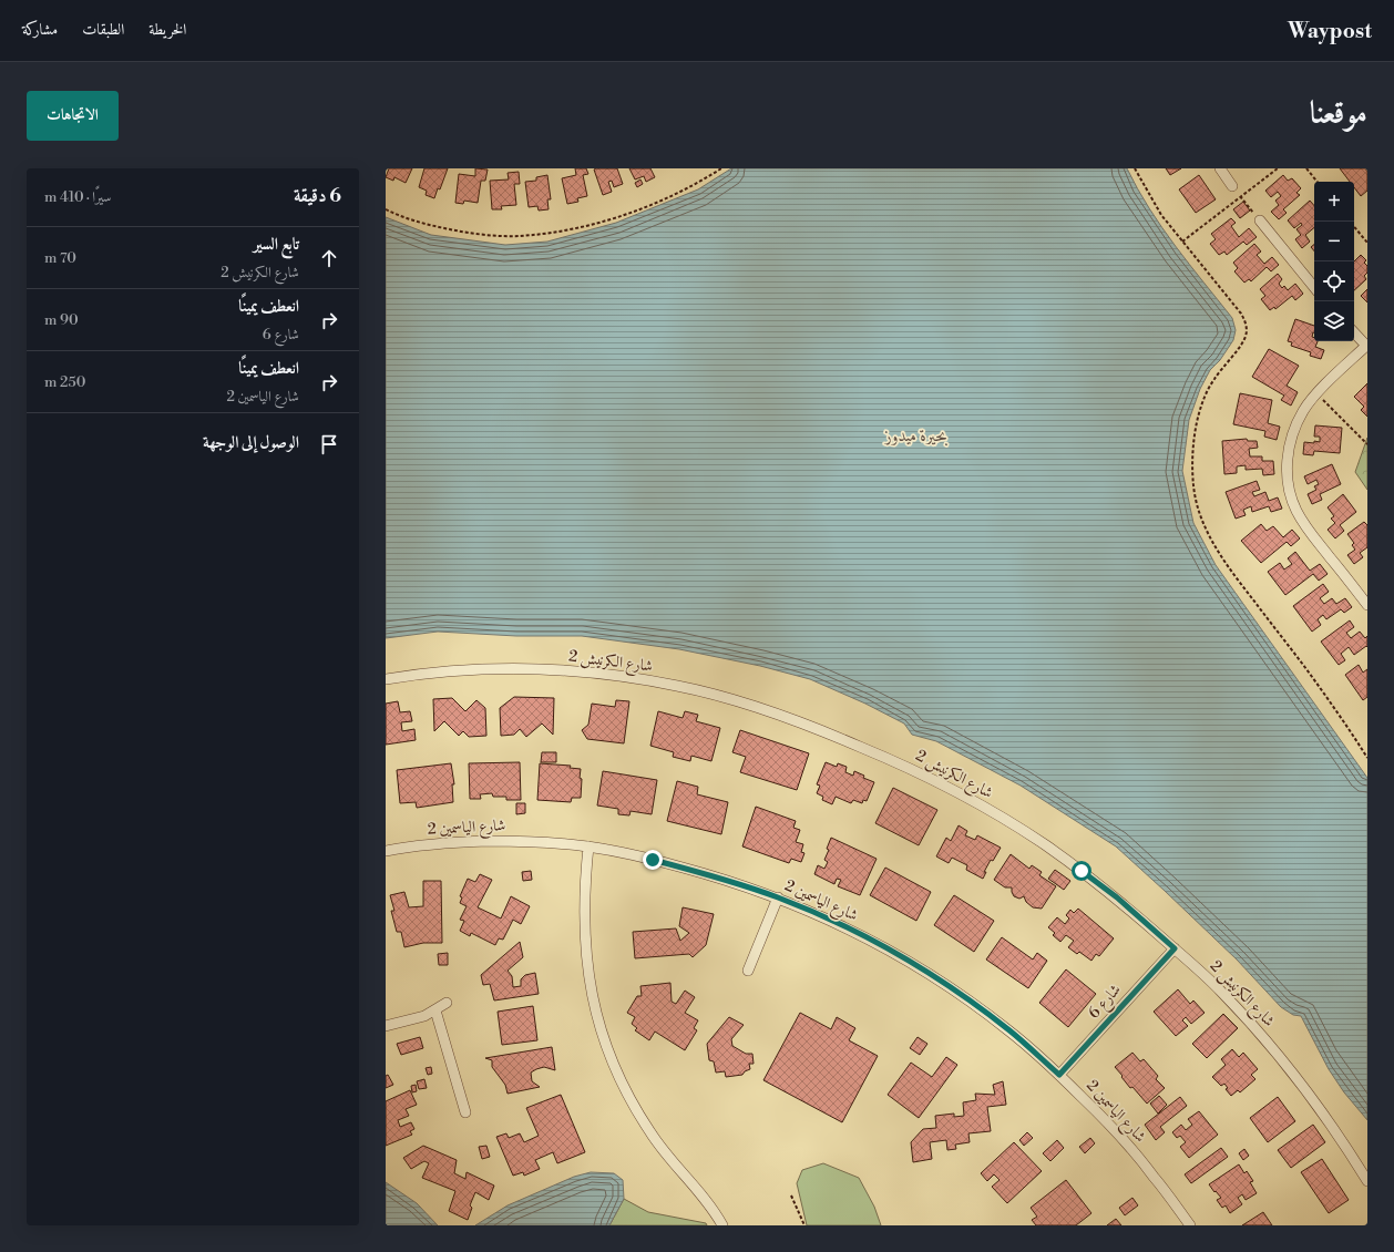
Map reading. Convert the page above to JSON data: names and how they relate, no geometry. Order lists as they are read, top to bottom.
{
  "streets": {
    "street": ["شارع الكرنيش 2", "شارع الياسمين 2", "شارع 6"]
  },
  "crossings": [
    ["شارع الكرنيش 2", "شارع 6"],
    ["شارع الياسمين 2", "شارع 6"]
  ],
  "water": ["بحيرة ميدوز"],
  "page": {
    "header": "Waypost",
    "nav": ["الخريطة", "الطبقات", "مشاركة"],
    "title": "موقعنا",
    "buttons": "الاتجاهات",
    "heading": ["6 دقيقة", "سيرًا · 410 m"],
    "map_buttons": ["+", "−"],
    "list": [
      ["تابع السير", "شارع الكرنيش 2", "70 m"],
      ["انعطف يمينًا", "شارع 6", "90 m"],
      ["انعطف يمينًا", "شارع الياسمين 2", "250 m"],
      "الوصول إلى الوجهة"
    ]
  }
}
